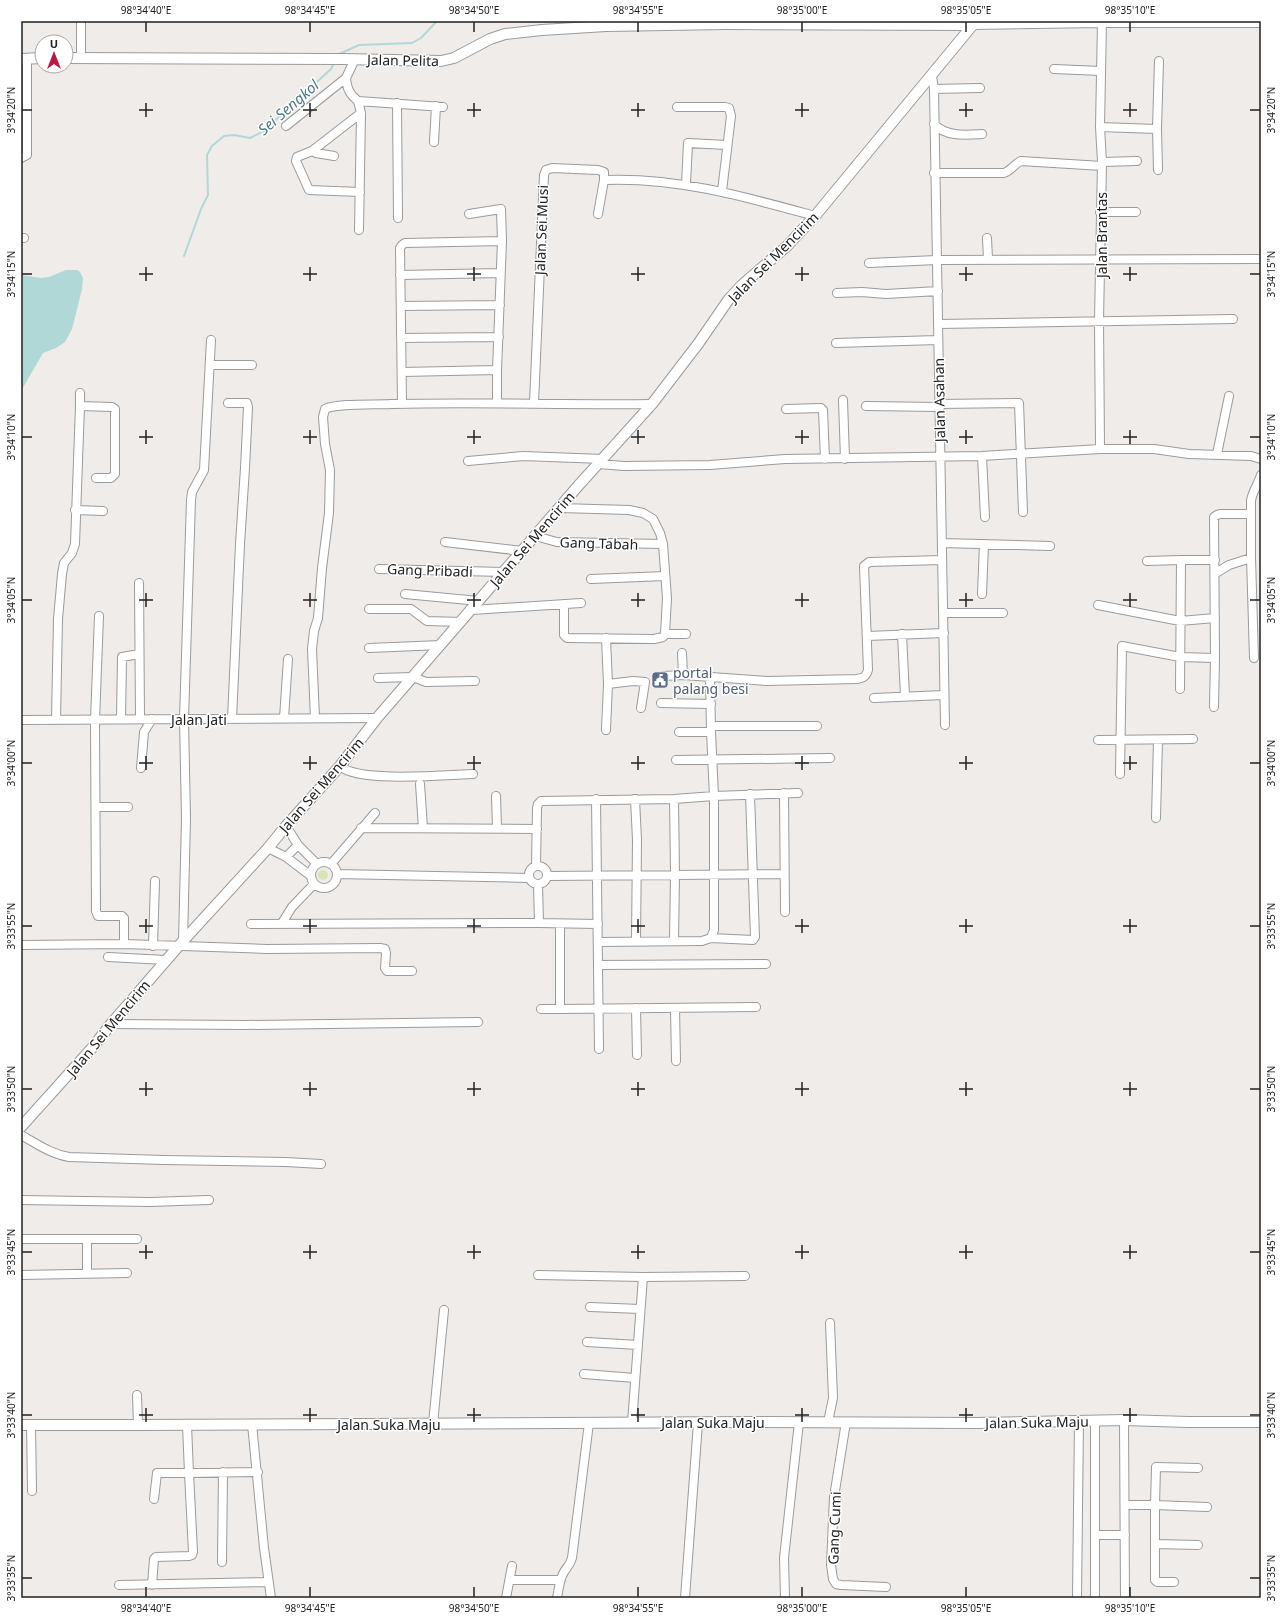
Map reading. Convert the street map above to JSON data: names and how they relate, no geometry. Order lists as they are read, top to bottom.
{
  "streets": {
    "street": [
      "Jalan Pelita",
      "Jalan Sei Musi",
      "Jalan Brantas",
      "Jalan Sei Mencirim",
      "Jalan Asahan",
      "Gang Tabah",
      "Gang Pribadi",
      "Jalan Jati",
      "Jalan Suka Maju",
      "Gang Cumi"
    ]
  },
  "crossings": [
    ["Jalan Pelita", "Jalan Sei Mencirim"],
    ["Jalan Sei Mencirim", "Jalan Asahan"],
    ["Jalan Sei Mencirim", "Gang Tabah"],
    ["Jalan Sei Mencirim", "Gang Pribadi"],
    ["Jalan Sei Mencirim", "Jalan Jati"],
    ["Jalan Suka Maju", "Gang Cumi"]
  ],
  "water": ["Sei Sengkol"],
  "places": {
    "public building": ["portal palang besi"]
  },
  "north": "top",
  "coordinates": [
    "98°34'40\"E",
    "98°34'45\"E",
    "98°34'50\"E",
    "98°34'55\"E",
    "98°35'00\"E",
    "98°35'05\"E",
    "98°35'10\"E",
    "3°34'20\"N",
    "3°34'15\"N",
    "3°34'10\"N",
    "3°34'05\"N",
    "3°34'00\"N",
    "3°33'55\"N",
    "3°33'50\"N",
    "3°33'45\"N",
    "3°33'40\"N",
    "3°33'35\"N"
  ]
}
